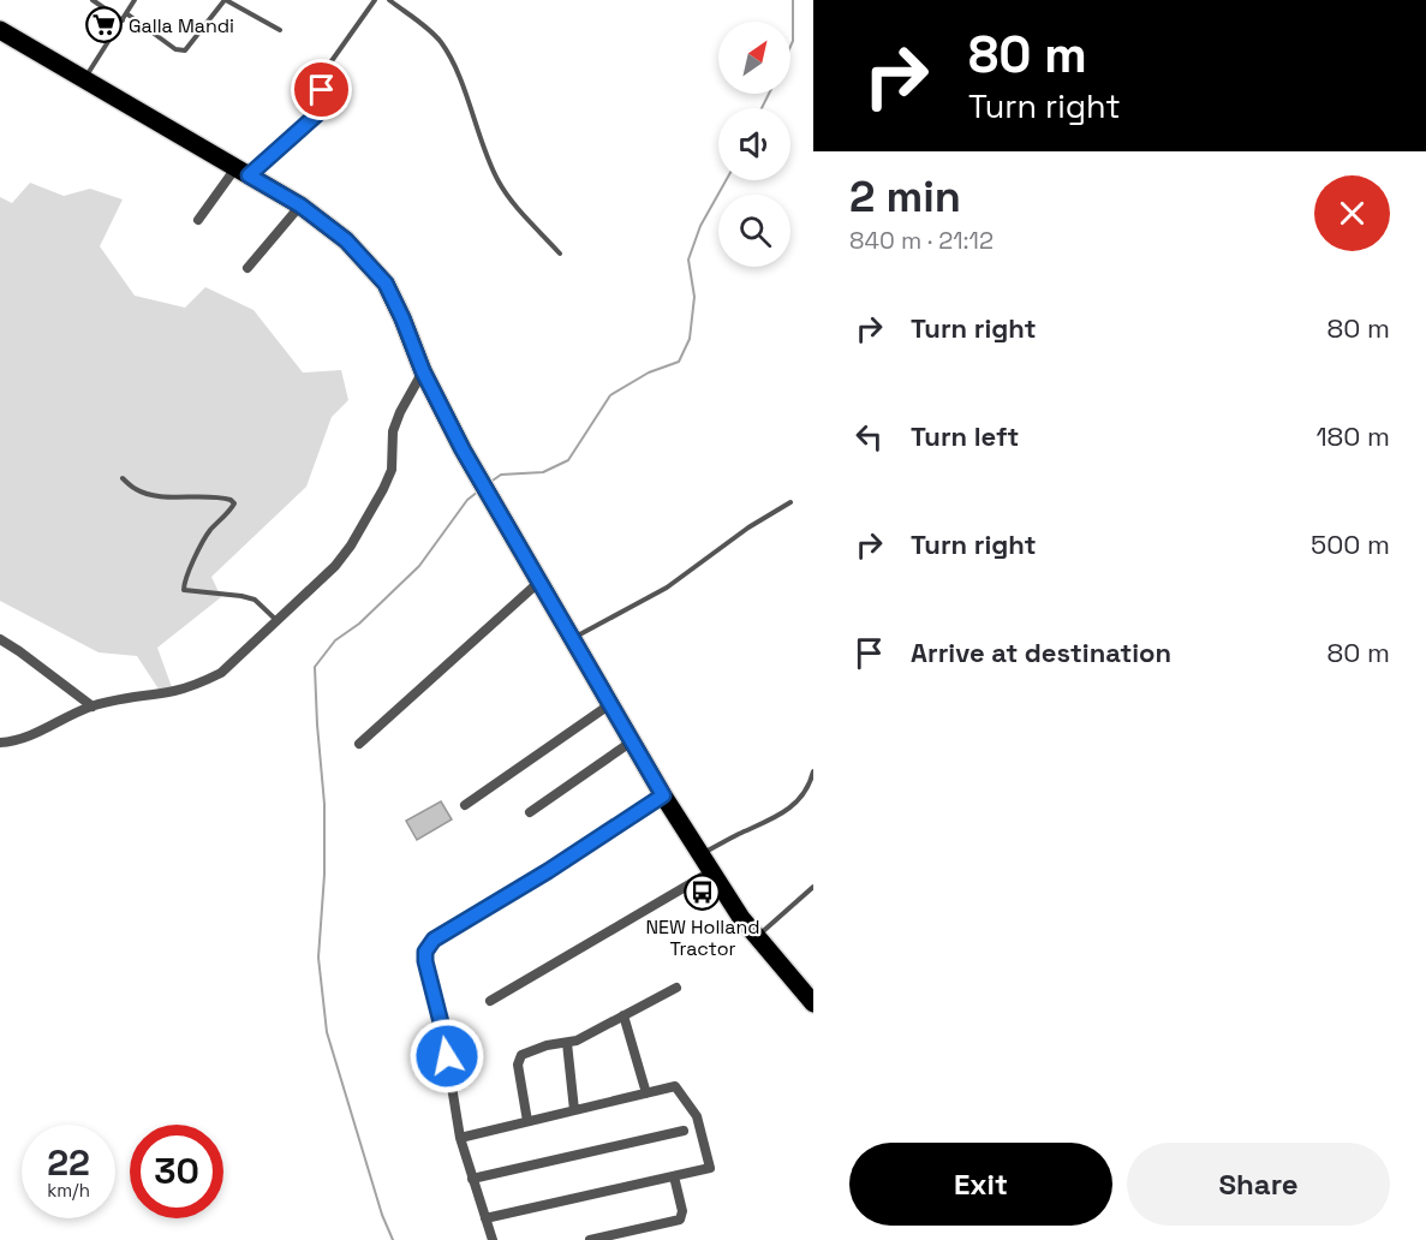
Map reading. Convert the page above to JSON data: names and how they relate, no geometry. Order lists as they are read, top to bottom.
{
  "places": {
    "supermarket": ["Galla Mandi"],
    "bus stop": ["NEW Holland Tractor"]
  },
  "north": "top right",
  "page": {
    "turn": ["80 m", "Turn right"],
    "heading": ["2 min", "840 m · 21:12"],
    "list": [
      {
        "name": "Turn right",
        "value": "80 m"
      },
      {
        "name": "Turn left",
        "value": "180 m"
      },
      {
        "name": "Turn right",
        "value": "500 m"
      },
      {
        "name": "Arrive at destination",
        "value": "80 m"
      }
    ],
    "speed": "22 km/h",
    "limit": "30",
    "buttons": ["Exit", "Share"]
  }
}
